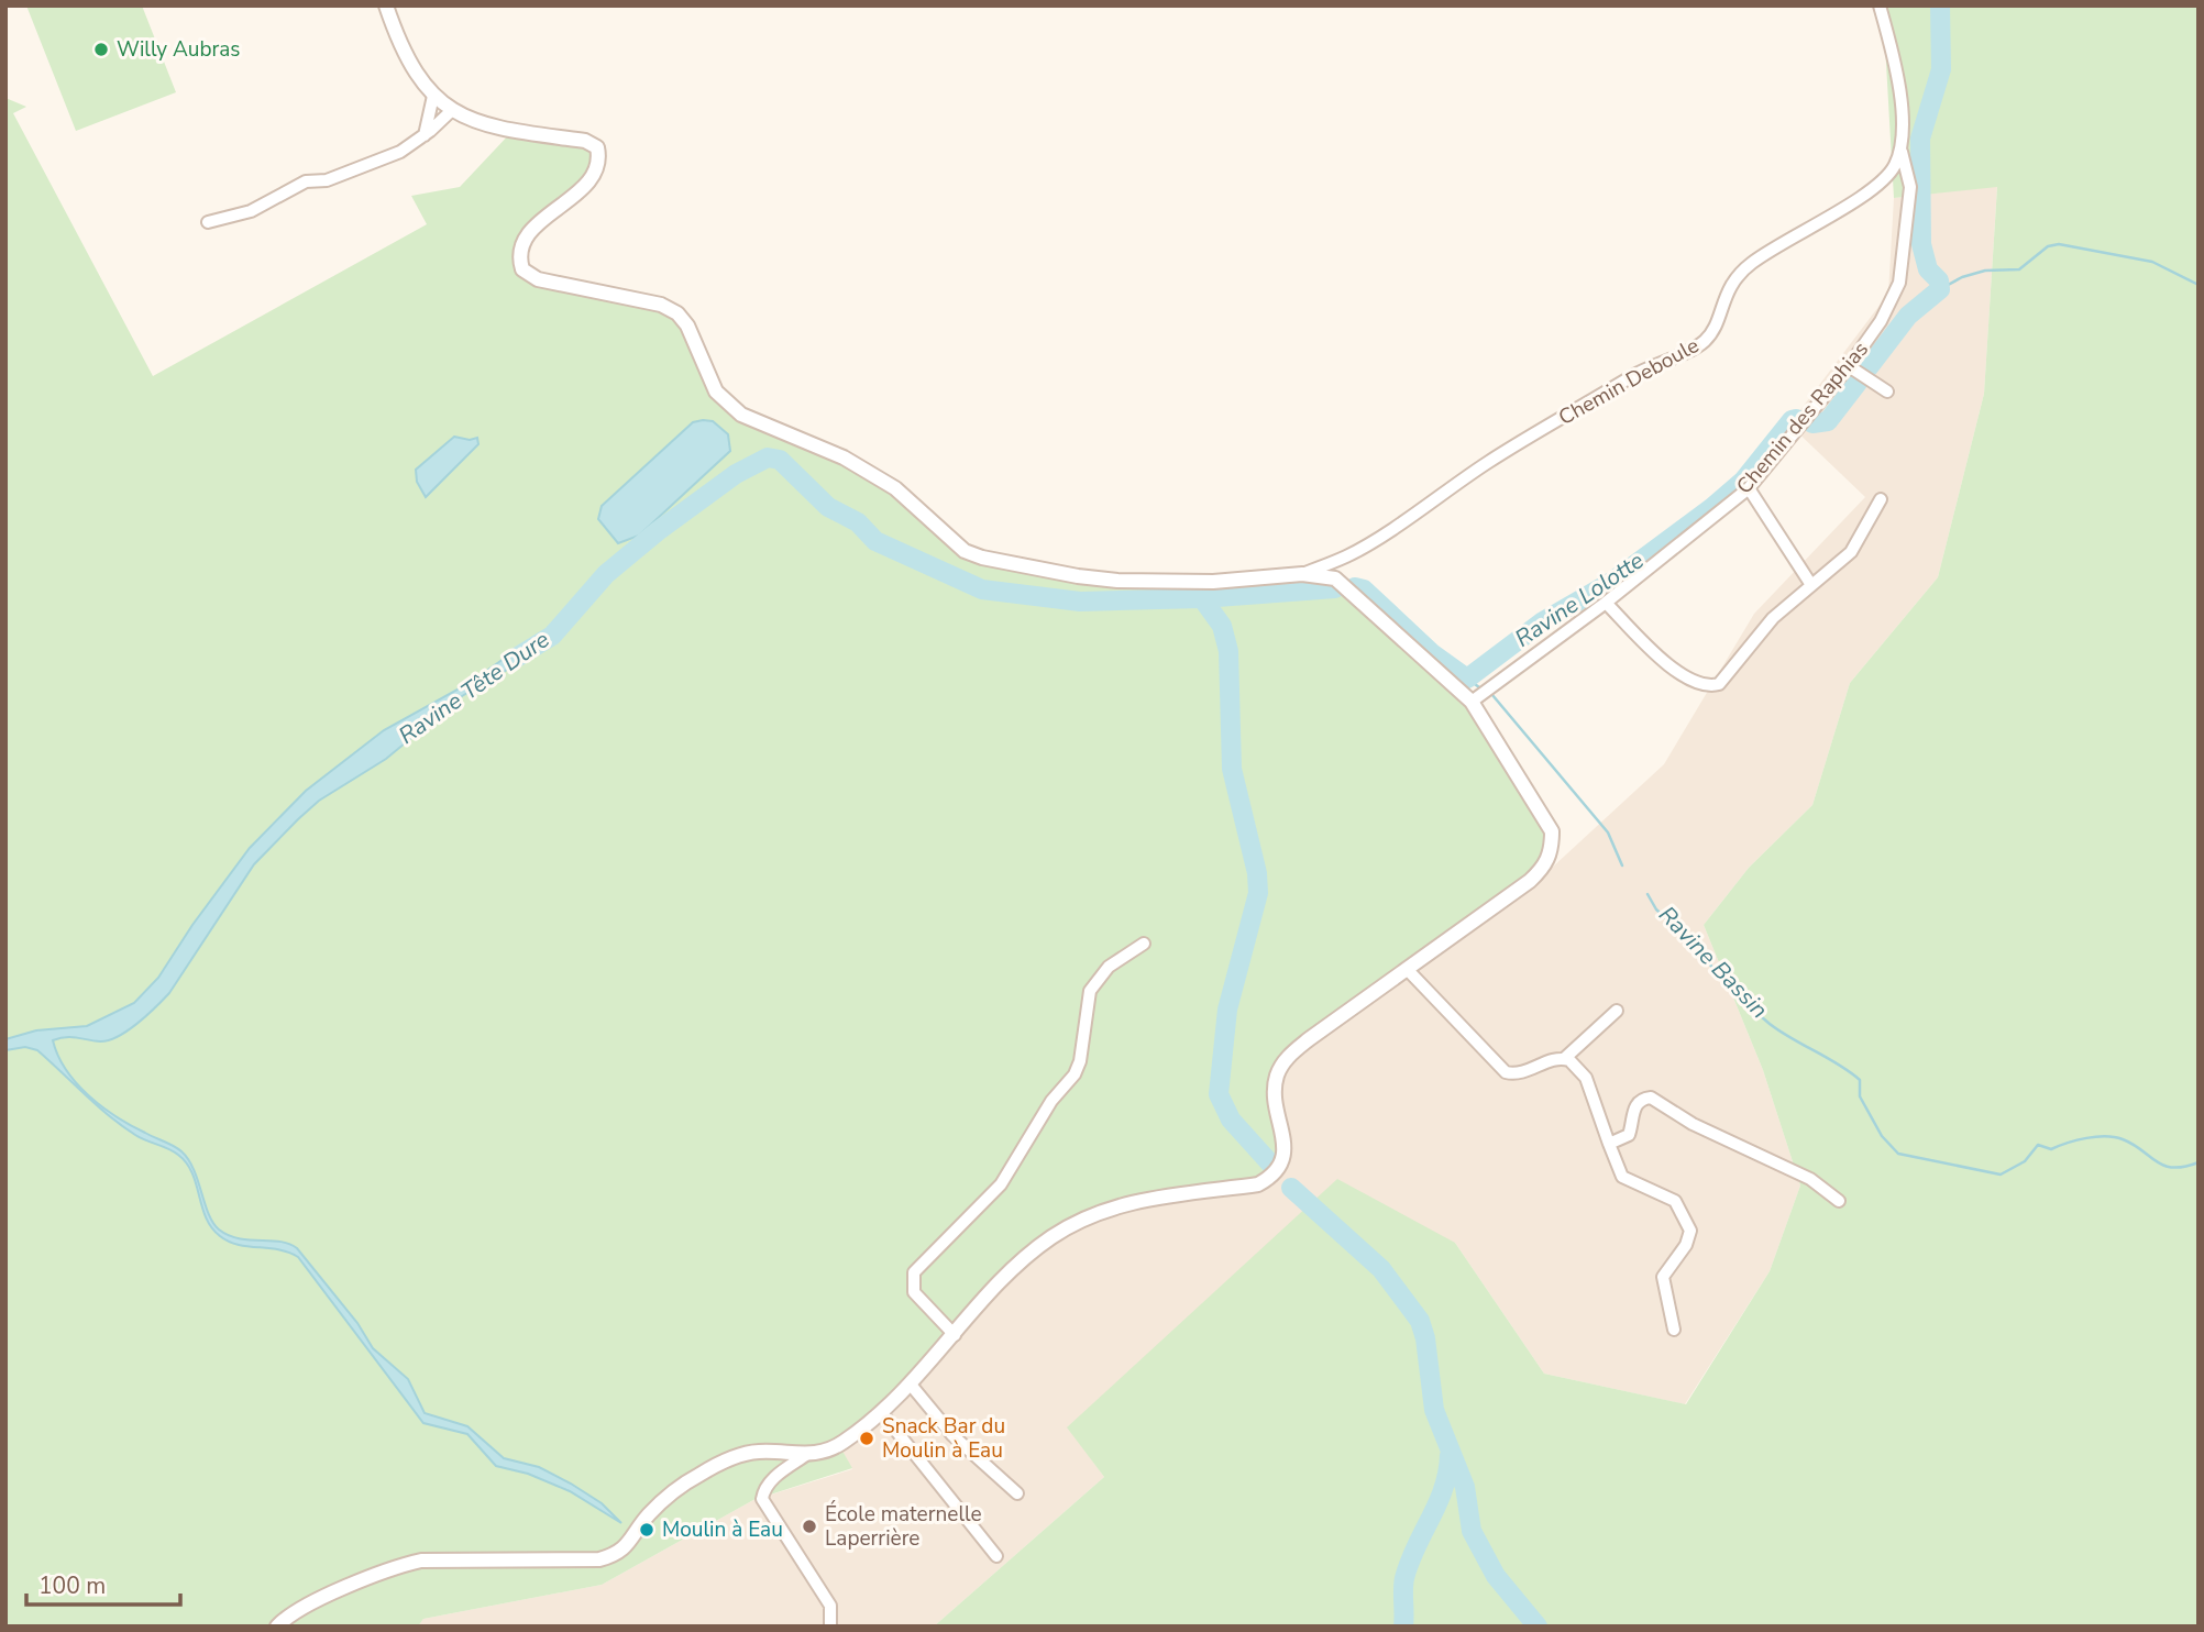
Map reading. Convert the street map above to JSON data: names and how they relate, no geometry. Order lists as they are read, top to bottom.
{
  "streets": {
    "street": ["Chemin Deboule", "Chemin des Raphias"]
  },
  "crossings": [
    ["Chemin Deboule", "Chemin des Raphias"]
  ],
  "water": ["Ravine Lolotte", "Ravine Tête Dure", "Ravine Bassin"],
  "places": [
    "Willy Aubras",
    "Snack Bar du Moulin à Eau",
    "École maternelle Laperrière",
    "Moulin à Eau"
  ],
  "scale_bar": "100 m"
}
